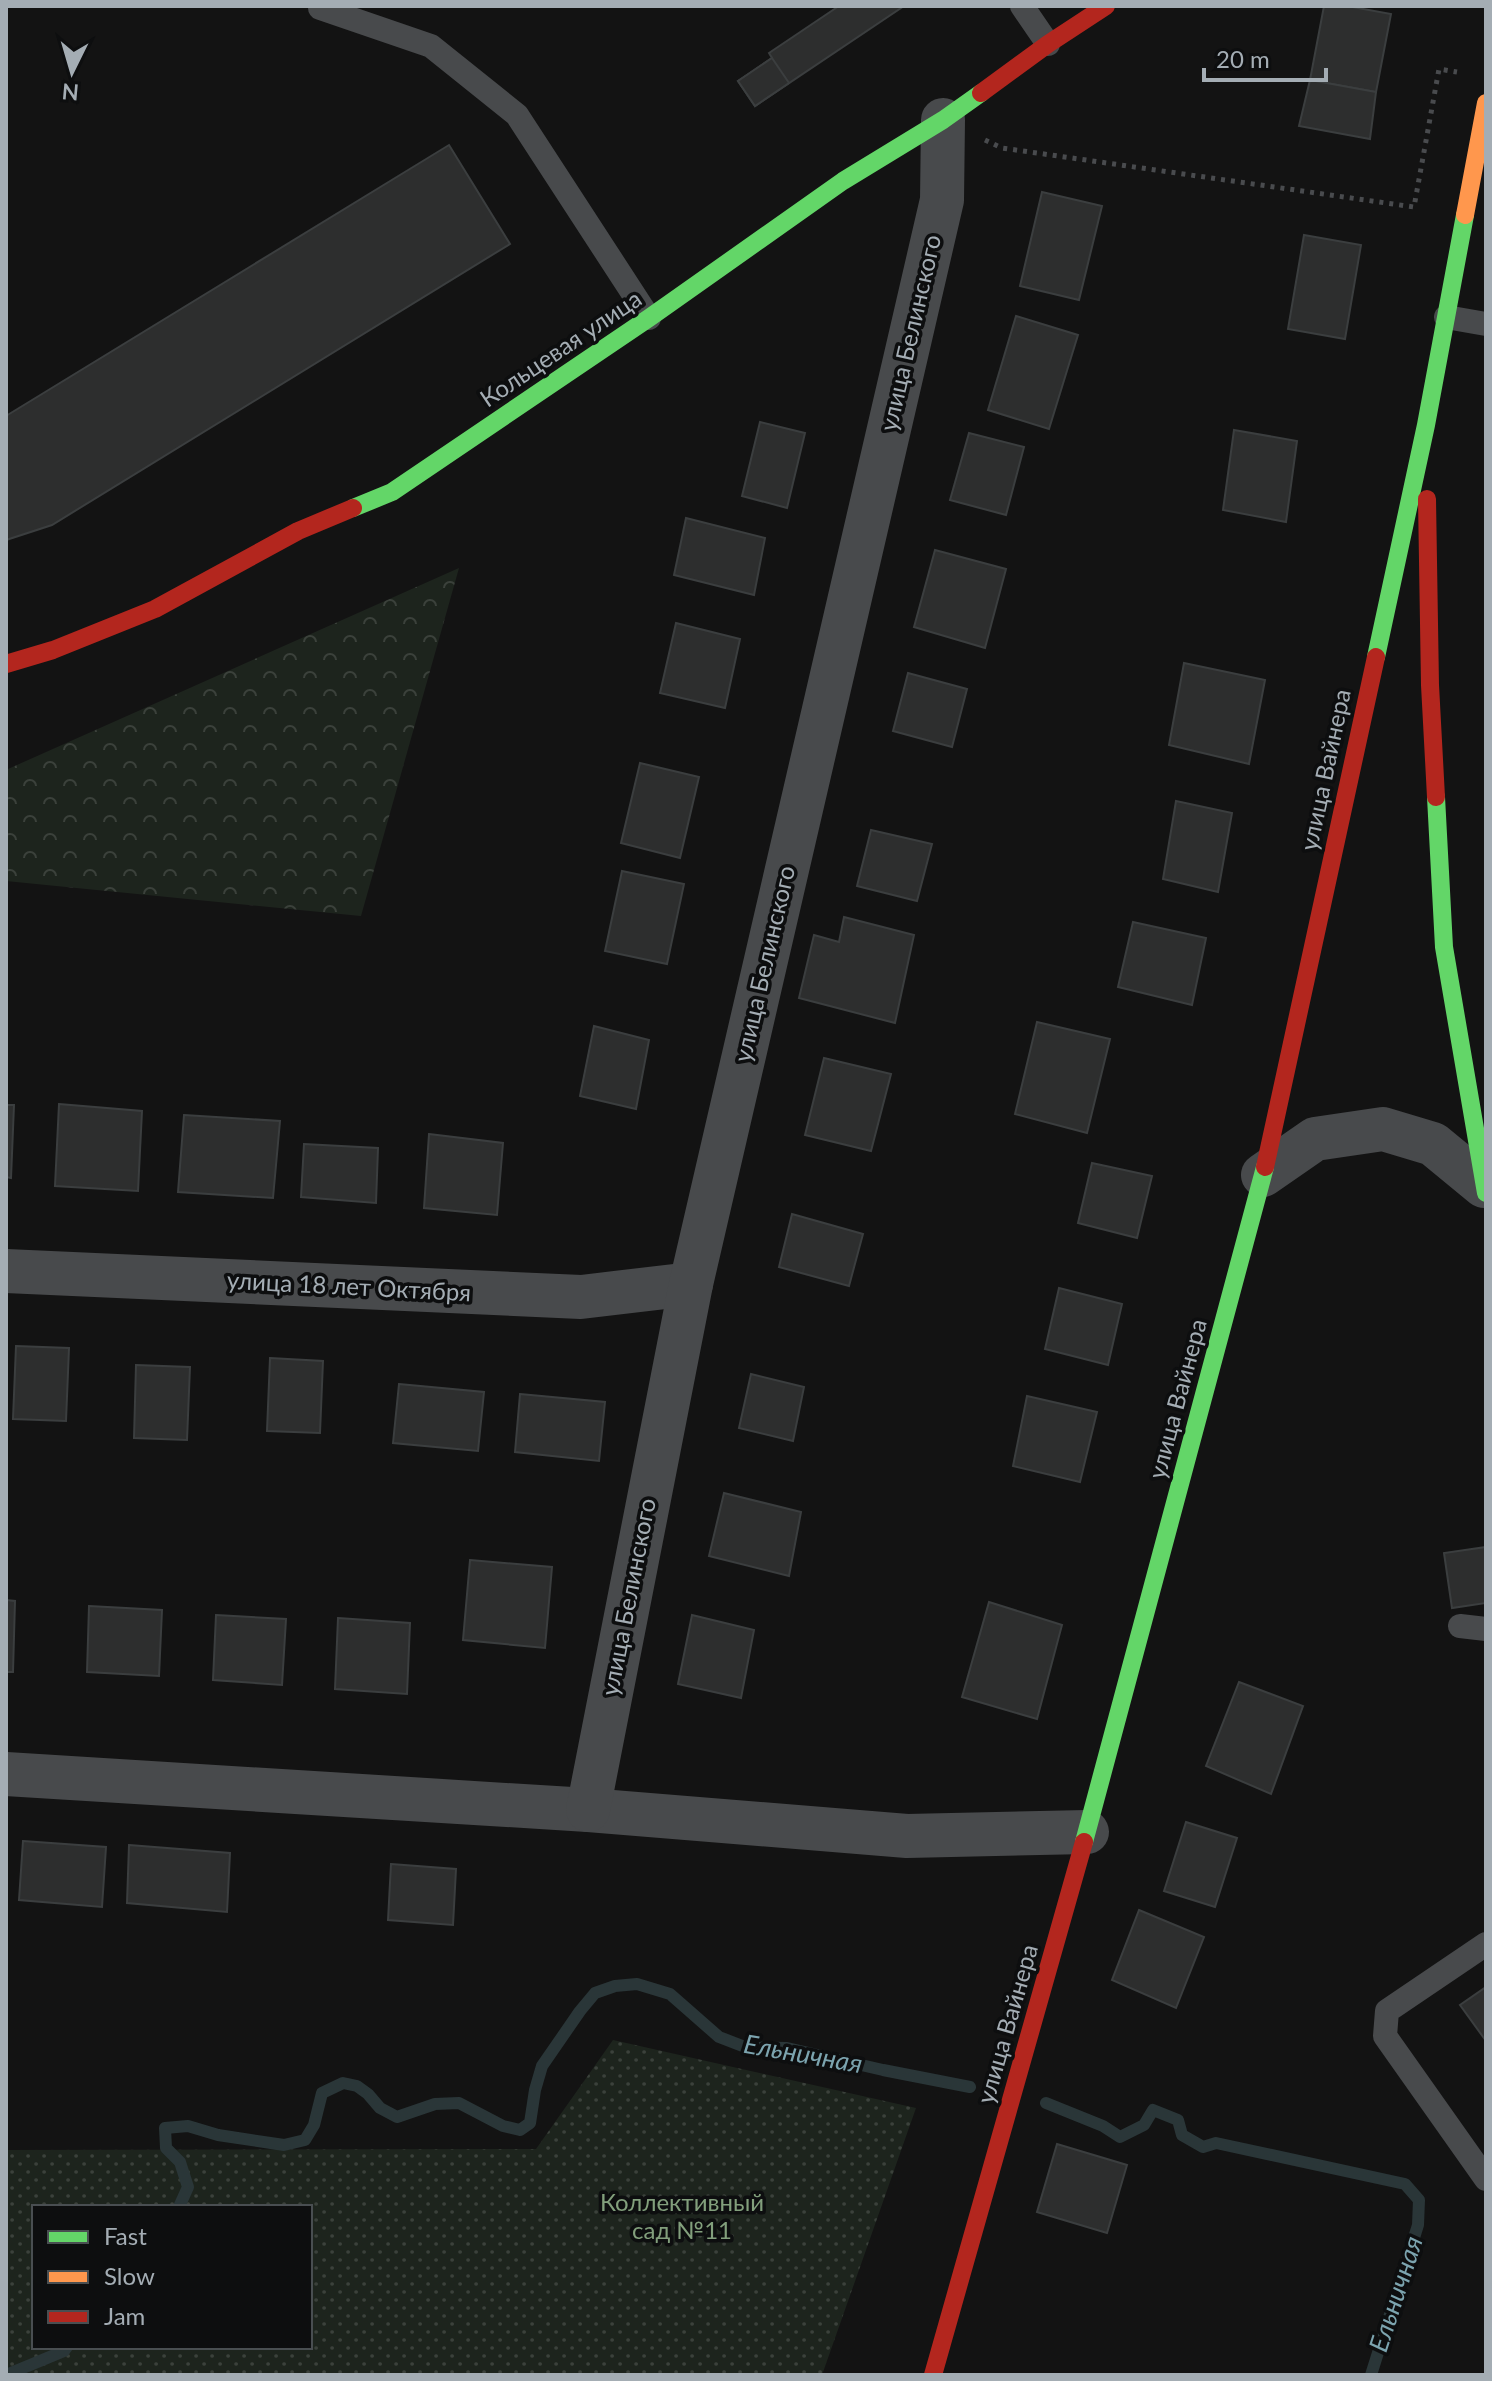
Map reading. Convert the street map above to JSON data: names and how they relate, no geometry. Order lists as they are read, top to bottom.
{
  "streets": {
    "street": [
      "улица Белинского",
      "Кольцевая улица",
      "улица Вайнера",
      "улица 18 лет Октября"
    ]
  },
  "crossings": [
    ["улица Белинского", "Кольцевая улица"],
    ["улица Белинского", "улица 18 лет Октября"]
  ],
  "water": ["Ельничная"],
  "parks": ["Коллективный сад №11"],
  "legend": ["Fast", "Slow", "Jam"],
  "scale_bar": "20 m",
  "north": "bottom"
}
